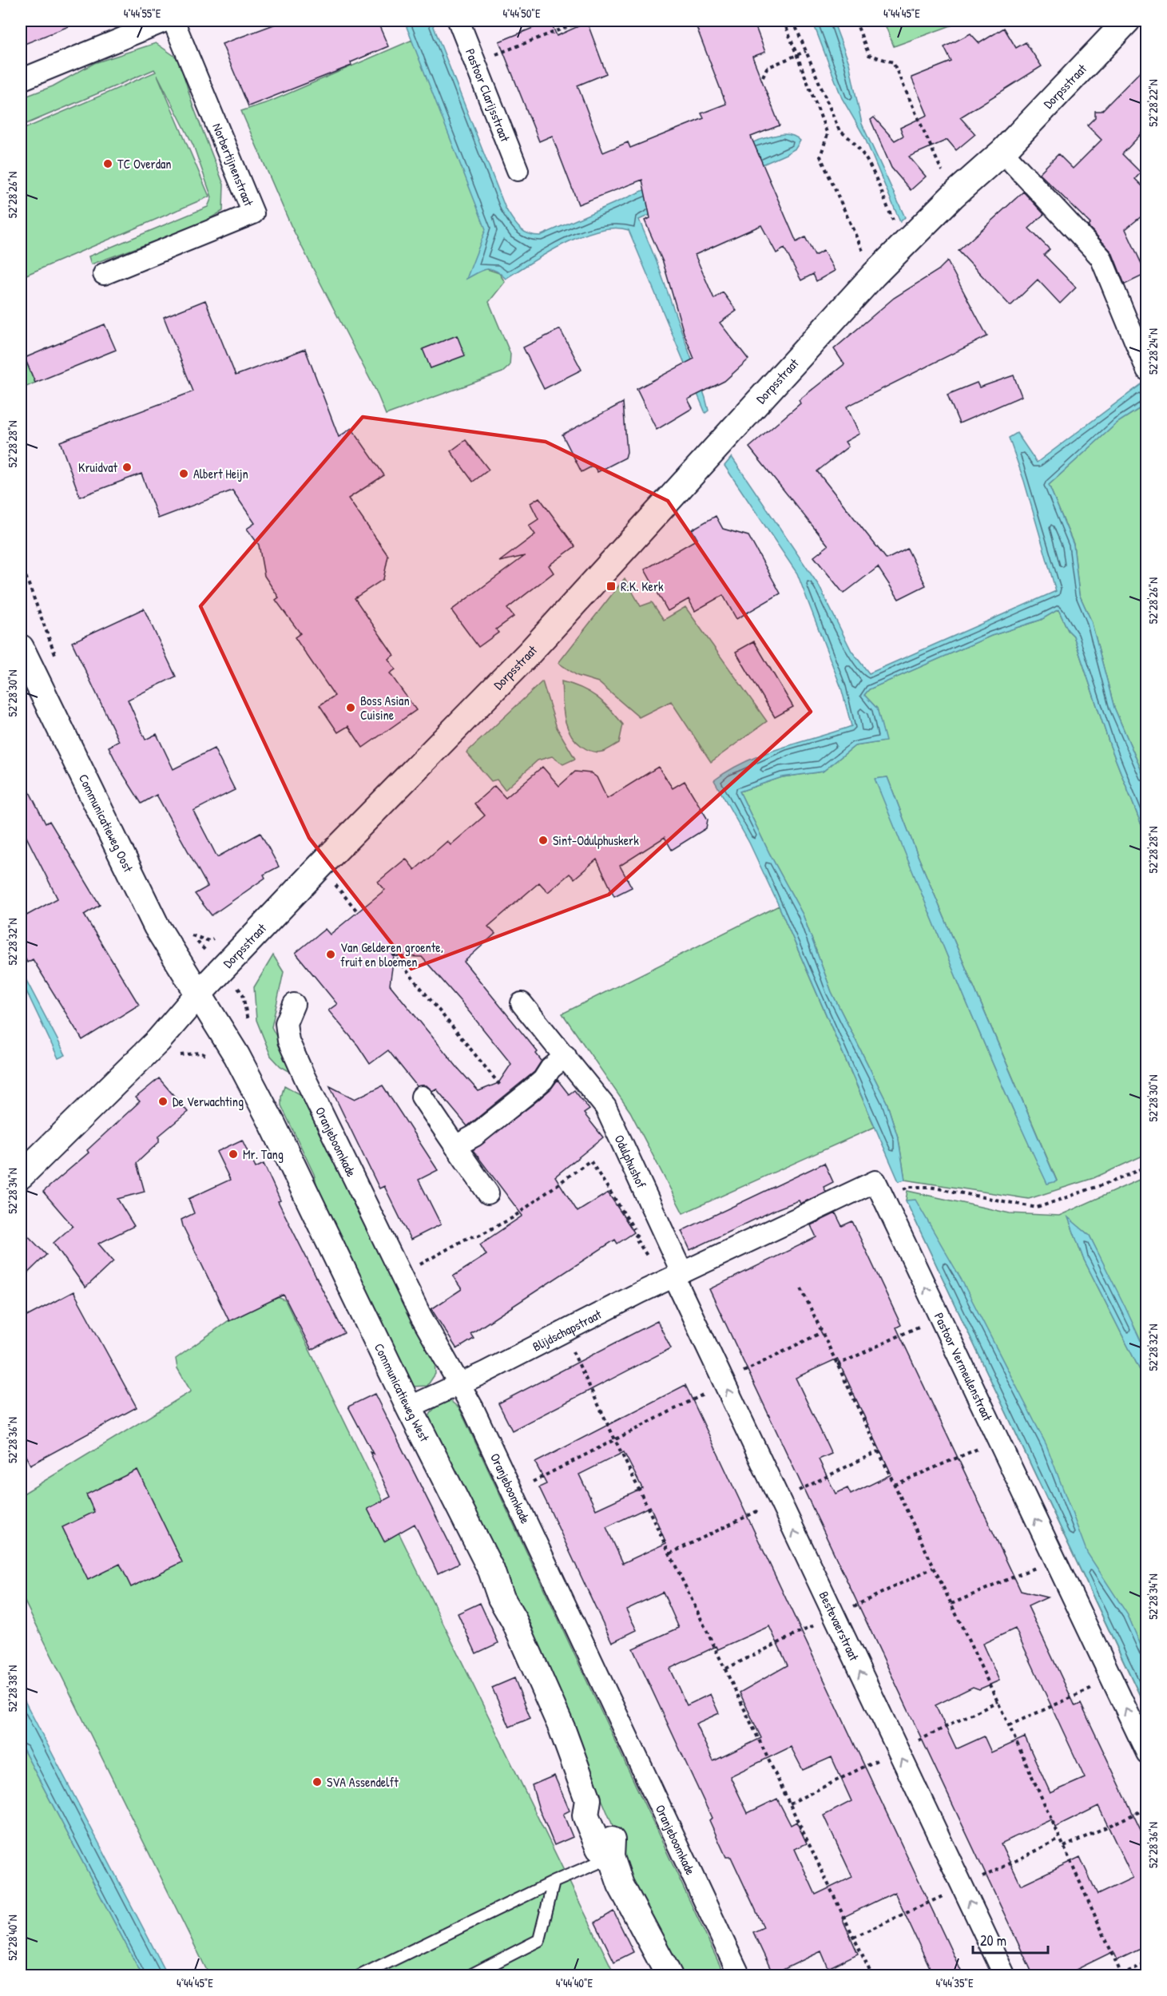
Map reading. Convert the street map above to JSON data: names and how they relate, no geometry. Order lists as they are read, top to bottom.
{
  "streets": {
    "street": [
      "Dorpsstraat",
      "Pastoor Clarijsstraat",
      "Norbertijnenstraat",
      "Communicatieweg Oost",
      "Oranjeboomkade",
      "Odulphushof",
      "Blijdschapstraat",
      "Pastoor Vermeulenstraat",
      "Communicatieweg West",
      "Bestevaerstraat"
    ]
  },
  "crossings": [
    ["Dorpsstraat", "Communicatieweg Oost"],
    ["Dorpsstraat", "Communicatieweg West"],
    ["Communicatieweg Oost", "Communicatieweg West"],
    ["Oranjeboomkade", "Blijdschapstraat"],
    ["Odulphushof", "Blijdschapstraat"],
    ["Odulphushof", "Pastoor Vermeulenstraat"],
    ["Odulphushof", "Bestevaerstraat"],
    ["Blijdschapstraat", "Pastoor Vermeulenstraat"],
    ["Blijdschapstraat", "Communicatieweg West"],
    ["Blijdschapstraat", "Bestevaerstraat"],
    ["Pastoor Vermeulenstraat", "Bestevaerstraat"]
  ],
  "one_way": ["Bestevaerstraat"],
  "places": {
    "other": [
      "TC Overdan",
      "Kruidvat",
      "Albert Heijn",
      "Boss Asian Cuisine",
      "Sint-Odulphuskerk",
      "Van Gelderen groente, fruit en bloemen",
      "De Verwachting",
      "Mr. Tang",
      "SVA Assendelft"
    ],
    "transit": ["R.K. Kerk"]
  },
  "scale_bar": "20 m",
  "coordinates": [
    "4°44'55\"E",
    "4°44'50\"E",
    "4°44'45\"E",
    "52°28'22\"N",
    "52°28'26\"N",
    "52°28'24\"N",
    "52°28'28\"N",
    "52°28'30\"N",
    "52°28'32\"N",
    "52°28'34\"N",
    "52°28'36\"N",
    "52°28'38\"N",
    "52°28'40\"N",
    "4°44'40\"E",
    "4°44'35\"E"
  ]
}
